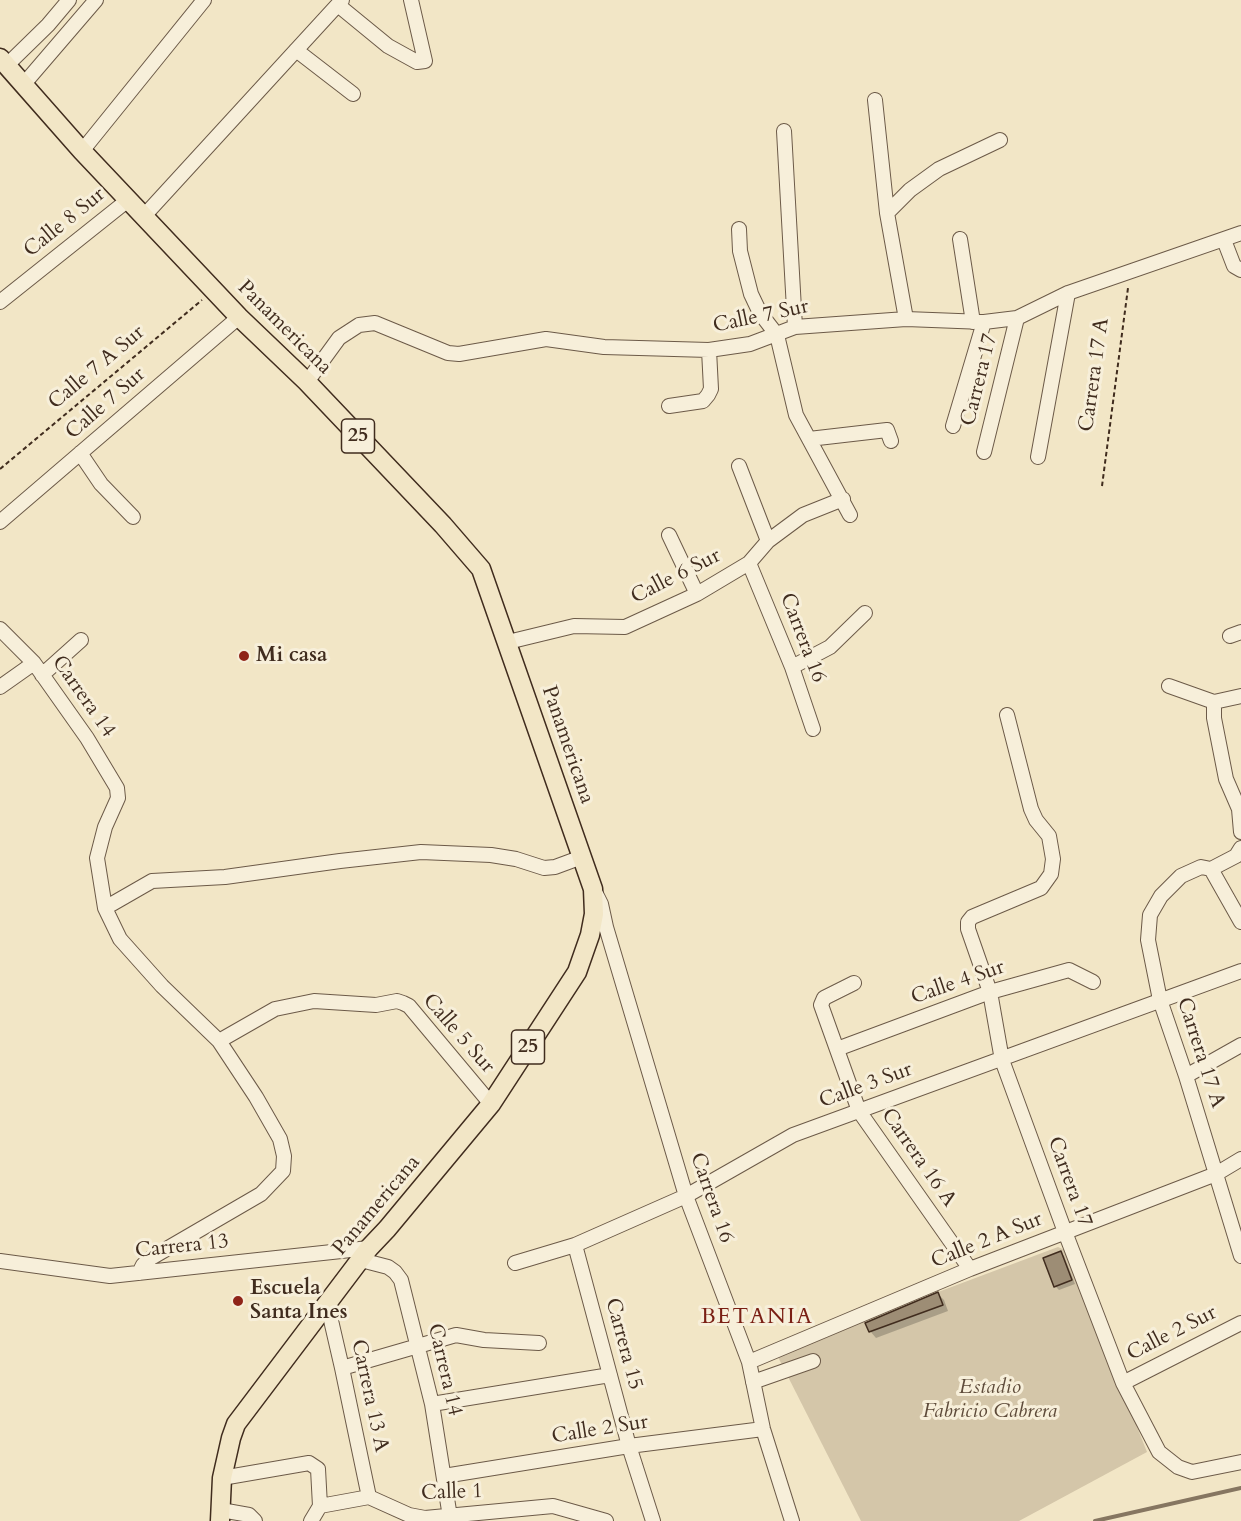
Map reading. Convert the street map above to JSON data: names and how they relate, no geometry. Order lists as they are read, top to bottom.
{
  "streets": {
    "main road": ["Panamericana", "25"],
    "street": [
      "Calle 8 Sur",
      "Calle 7 Sur",
      "Carrera 17 A",
      "Carrera 17",
      "Calle 6 Sur",
      "Carrera 16",
      "Carrera 14",
      "Calle 4 Sur",
      "Calle 5 Sur",
      "Calle 3 Sur",
      "Carrera 16 A",
      "Calle 2 A Sur",
      "Carrera 13",
      "Calle 2 Sur",
      "Carrera 15",
      "Carrera 13 A",
      "Calle 1"
    ],
    "path": ["Calle 7 A Sur"]
  },
  "crossings": [
    ["Calle 8 Sur", "Panamericana"],
    ["Calle 7 Sur", "Panamericana"],
    ["Calle 7 Sur", "Carrera 17 A"],
    ["Calle 7 Sur", "Carrera 17"],
    ["Panamericana", "Calle 7 A Sur"],
    ["Panamericana", "Calle 6 Sur"],
    ["Panamericana", "Carrera 16"],
    ["Panamericana", "Carrera 14"],
    ["Panamericana", "Calle 5 Sur"],
    ["Panamericana", "Carrera 13"],
    ["Panamericana", "Carrera 13 A"],
    ["Carrera 17 A", "Calle 3 Sur"],
    ["Carrera 17 A", "Calle 2 A Sur"],
    ["Carrera 17", "Calle 4 Sur"],
    ["Carrera 17", "Calle 3 Sur"],
    ["Carrera 17", "Calle 2 A Sur"],
    ["Carrera 17", "Calle 2 Sur"],
    ["Calle 6 Sur", "Carrera 16"],
    ["Carrera 16", "Calle 3 Sur"],
    ["Carrera 16", "Calle 2 A Sur"],
    ["Carrera 16", "Calle 2 Sur"],
    ["Carrera 14", "Carrera 13"],
    ["Carrera 14", "Calle 2 Sur"],
    ["Carrera 14", "Calle 1"],
    ["Calle 4 Sur", "Carrera 16 A"],
    ["Calle 3 Sur", "Carrera 16 A"],
    ["Calle 3 Sur", "Carrera 15"],
    ["Carrera 16 A", "Calle 2 A Sur"],
    ["Calle 2 Sur", "Carrera 15"],
    ["Carrera 13 A", "Calle 1"]
  ],
  "districts": ["BETANIA"],
  "parks": ["Estadio Fabricio Cabrera"],
  "places": ["Mi casa", "Escuela Santa Ines"]
}
